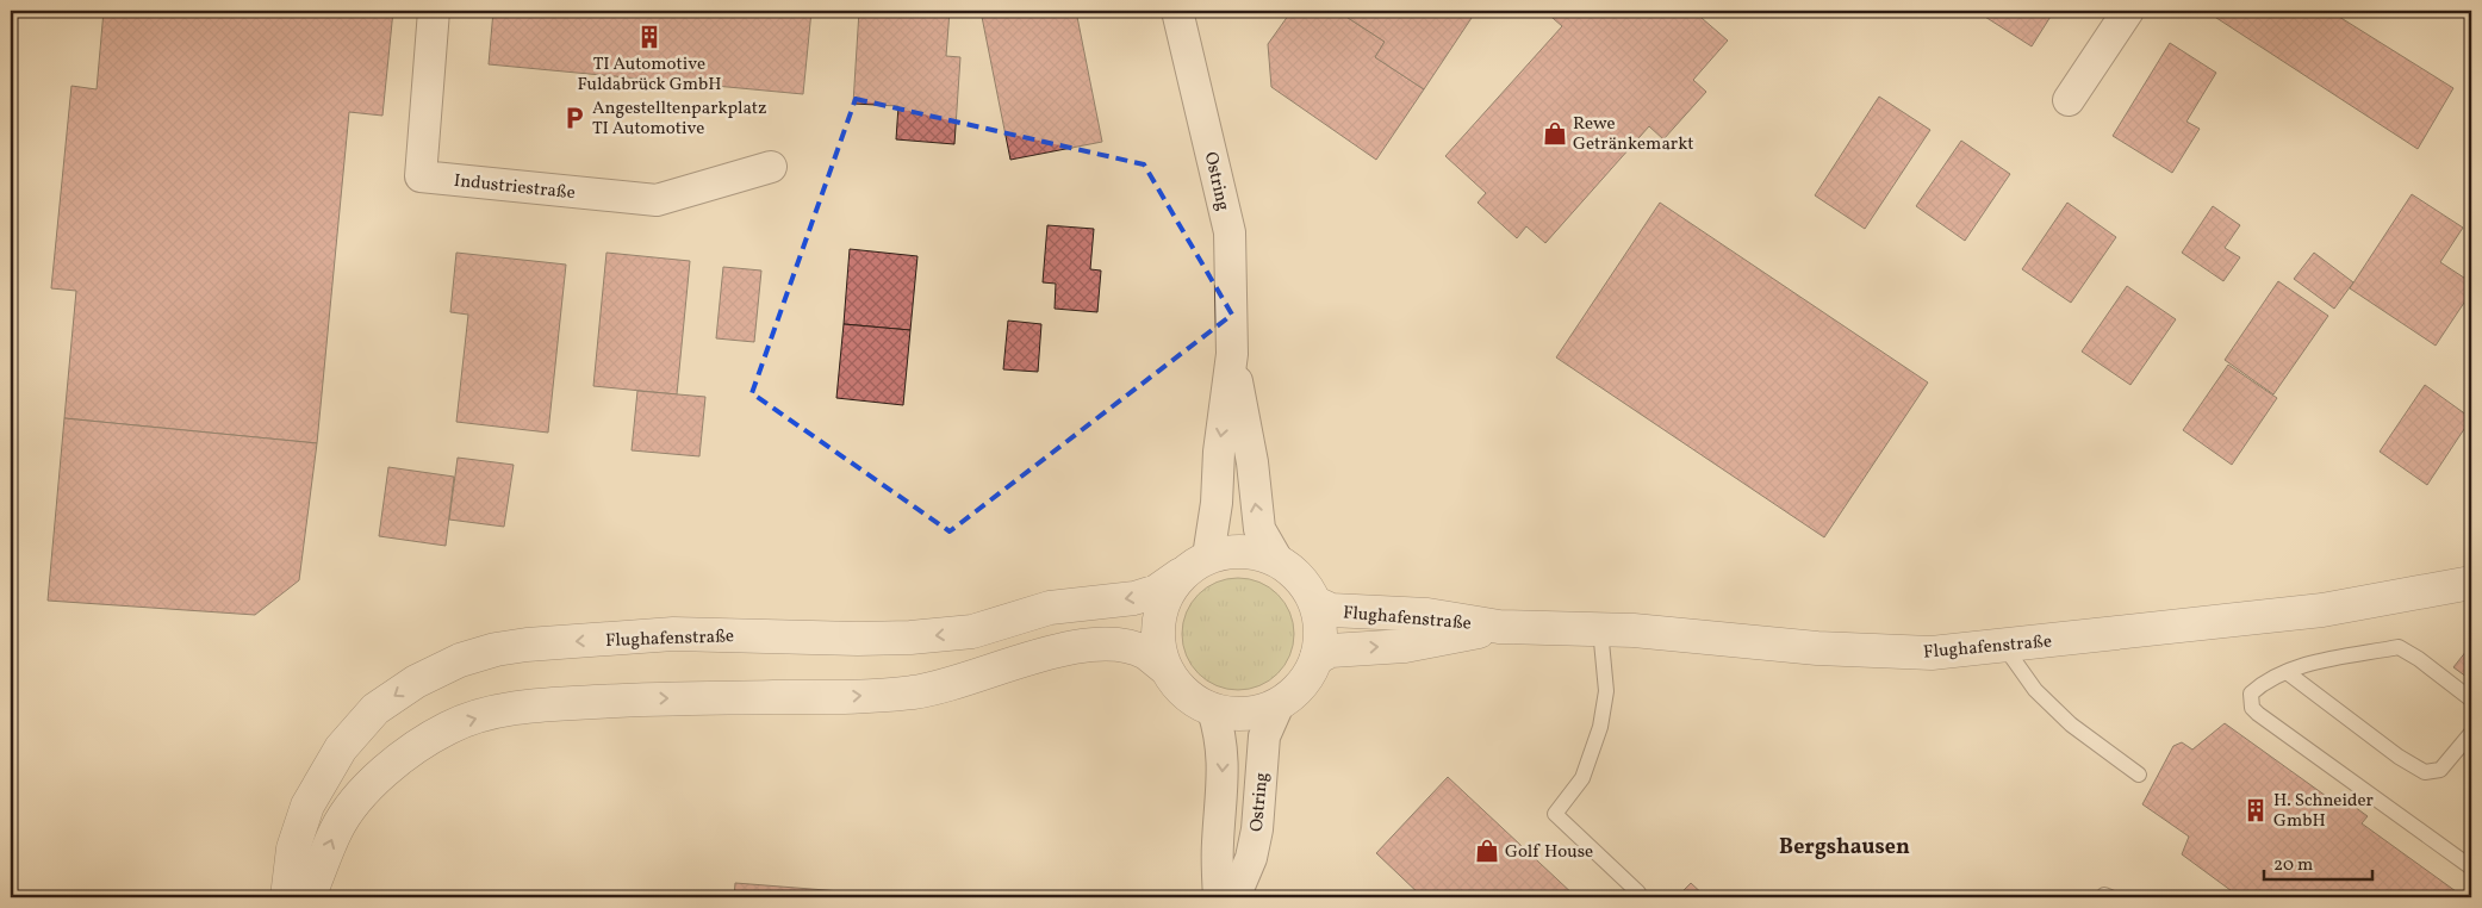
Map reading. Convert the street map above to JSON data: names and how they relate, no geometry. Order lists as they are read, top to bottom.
{
  "streets": {
    "street": ["Ostring", "Industriestraße", "Flughafenstraße"]
  },
  "crossings": [
    ["Ostring", "Flughafenstraße"]
  ],
  "districts": ["Bergshausen"],
  "places": {
    "building": ["TI Automotive Fuldabrück GmbH", "H. Schneider GmbH"],
    "parking": ["Angestelltenparkplatz TI Automotive"],
    "shop": ["Rewe Getränkemarkt", "Golf House"]
  },
  "scale_bar": "20 m"
}
